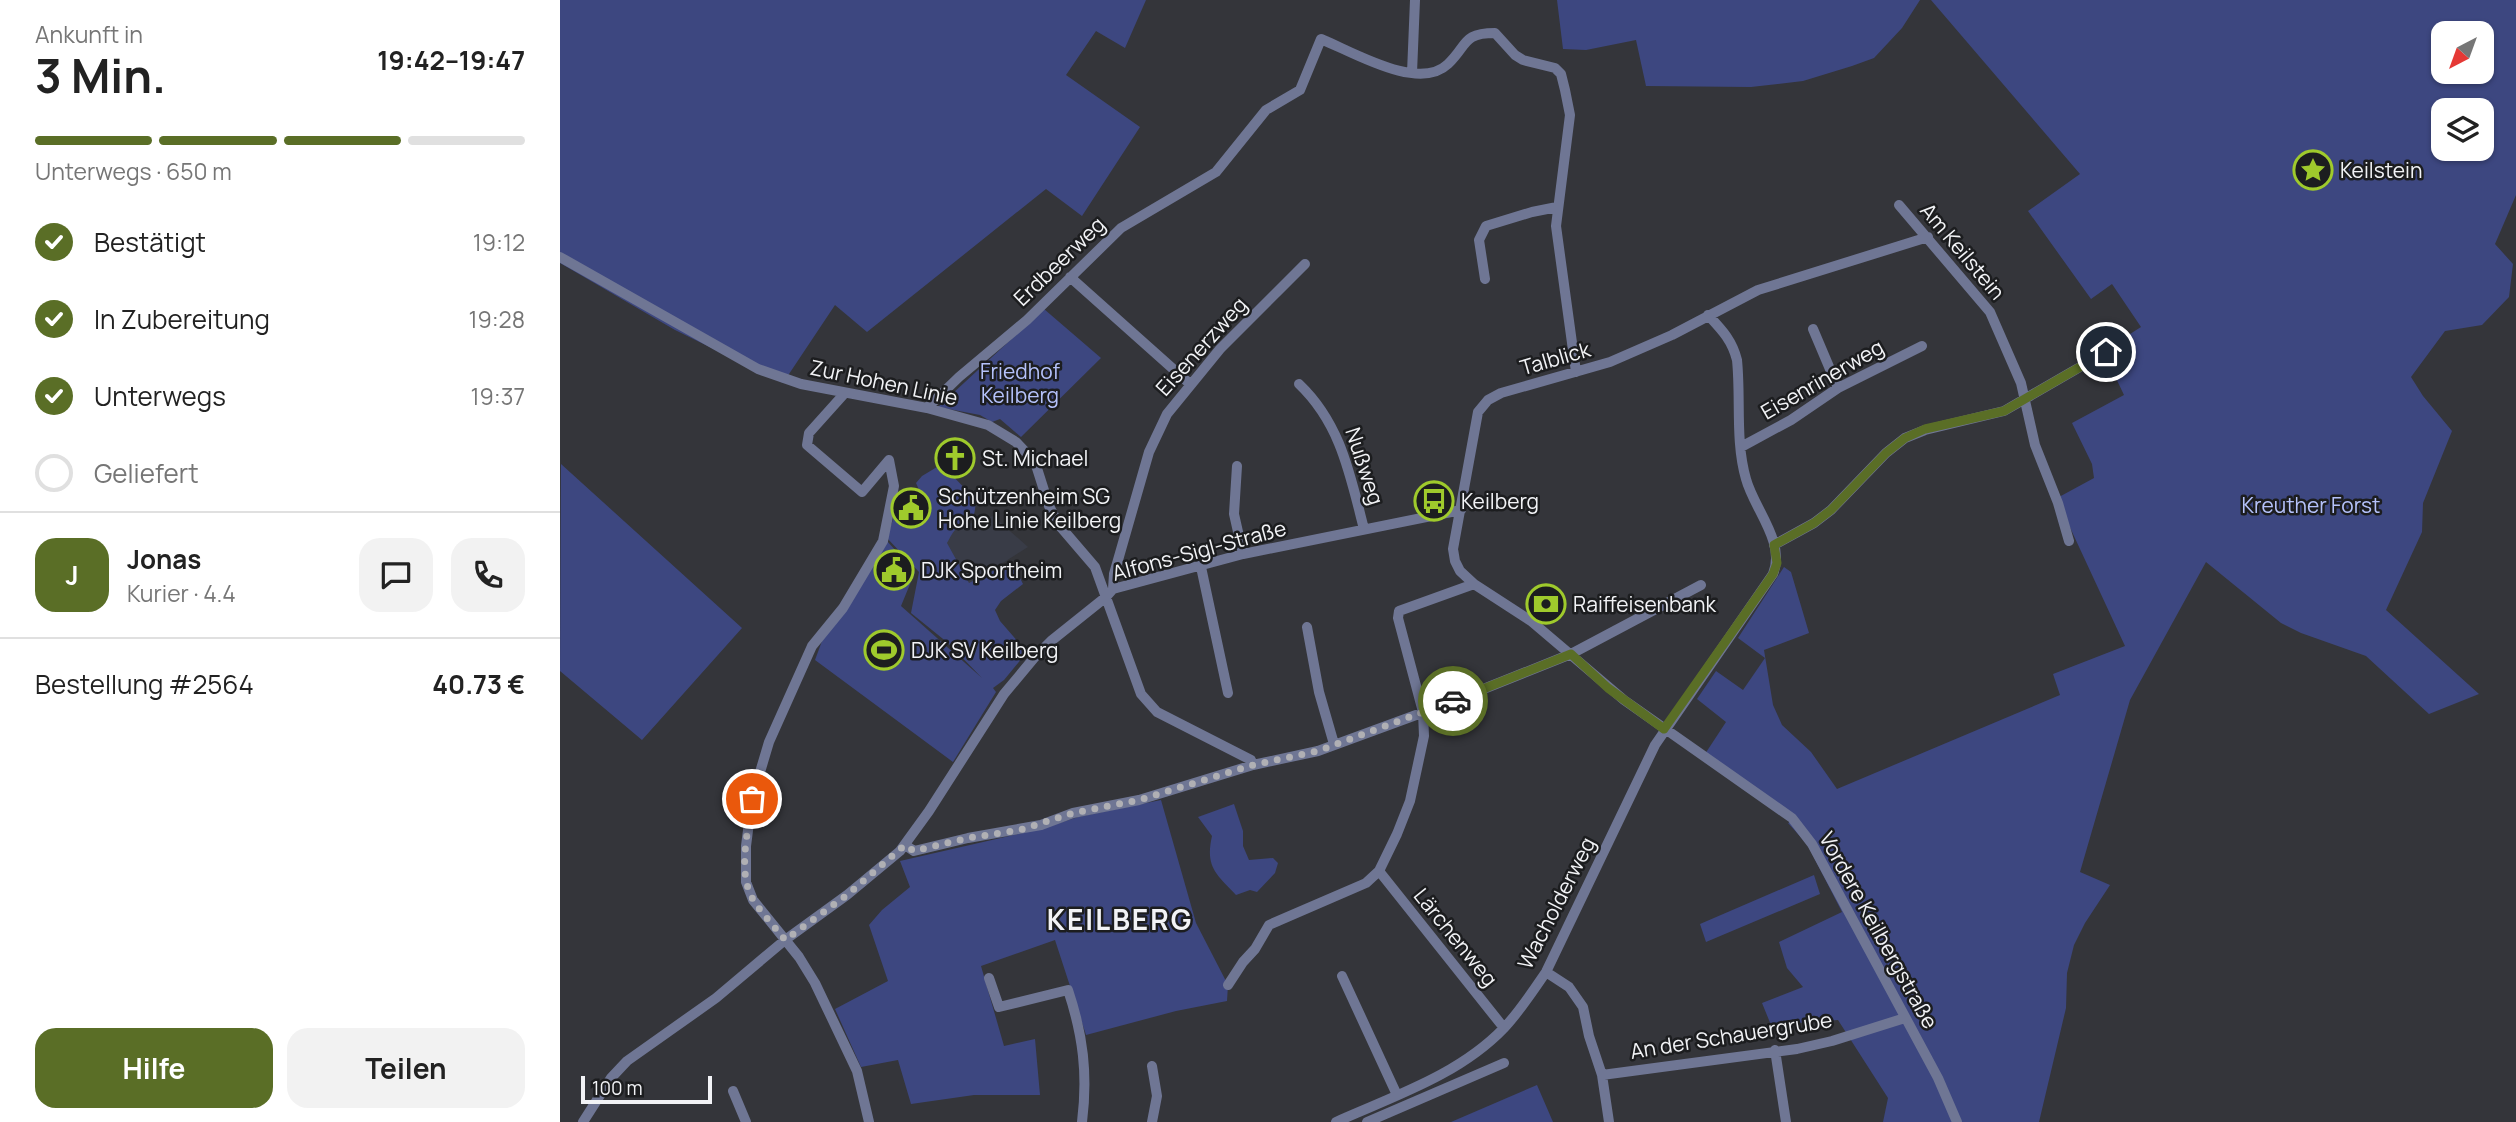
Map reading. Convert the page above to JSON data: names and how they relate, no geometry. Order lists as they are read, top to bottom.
{
  "streets": {
    "street": [
      "Am Keilstein",
      "Erdbeerweg",
      "Eisenerzweg",
      "Talblick",
      "Eisenrinerweg",
      "Zur Hohen Linie",
      "Nußweg",
      "Alfons-Sigl-Straße",
      "Wacholderweg",
      "Vordere Keilbergstraße",
      "Lärchenweg",
      "An der Schauergrube"
    ]
  },
  "crossings": [
    ["Am Keilstein", "Talblick"],
    ["Erdbeerweg", "Zur Hohen Linie"],
    ["Eisenerzweg", "Zur Hohen Linie"],
    ["Eisenerzweg", "Alfons-Sigl-Straße"],
    ["Talblick", "Alfons-Sigl-Straße"],
    ["Talblick", "Vordere Keilbergstraße"],
    ["Zur Hohen Linie", "Alfons-Sigl-Straße"],
    ["Nußweg", "Alfons-Sigl-Straße"],
    ["Wacholderweg", "Vordere Keilbergstraße"],
    ["Wacholderweg", "Lärchenweg"],
    ["Vordere Keilbergstraße", "An der Schauergrube"]
  ],
  "districts": ["KEILBERG"],
  "parks": ["Friedhof Keilberg", "Kreuther Forst"],
  "places": {
    "place": ["Keilstein"],
    "church": ["St. Michael"],
    "bus stop": ["Keilberg"],
    "public building": ["Schützenheim SG Hohe Linie Keilberg", "DJK Sportheim"],
    "bank": ["Raiffeisenbank"],
    "sports": ["DJK SV Keilberg"]
  },
  "scale_bar": "100 m",
  "north": "bottom left",
  "page": {
    "heading": ["3 Min.", "Ankunft in", "19:42–19:47"],
    "panel": [
      "Jonas",
      "Kurier · 4.4",
      "Bestellung #2564",
      "40.73 €"
    ],
    "bar": "Unterwegs · 650 m",
    "list": [
      ["Bestätigt", "19:12"],
      ["In Zubereitung", "19:28"],
      ["Unterwegs", "19:37"],
      "Geliefert"
    ],
    "round": "J",
    "buttons": ["Hilfe", "Teilen"],
    "scale": "100 m"
  }
}
